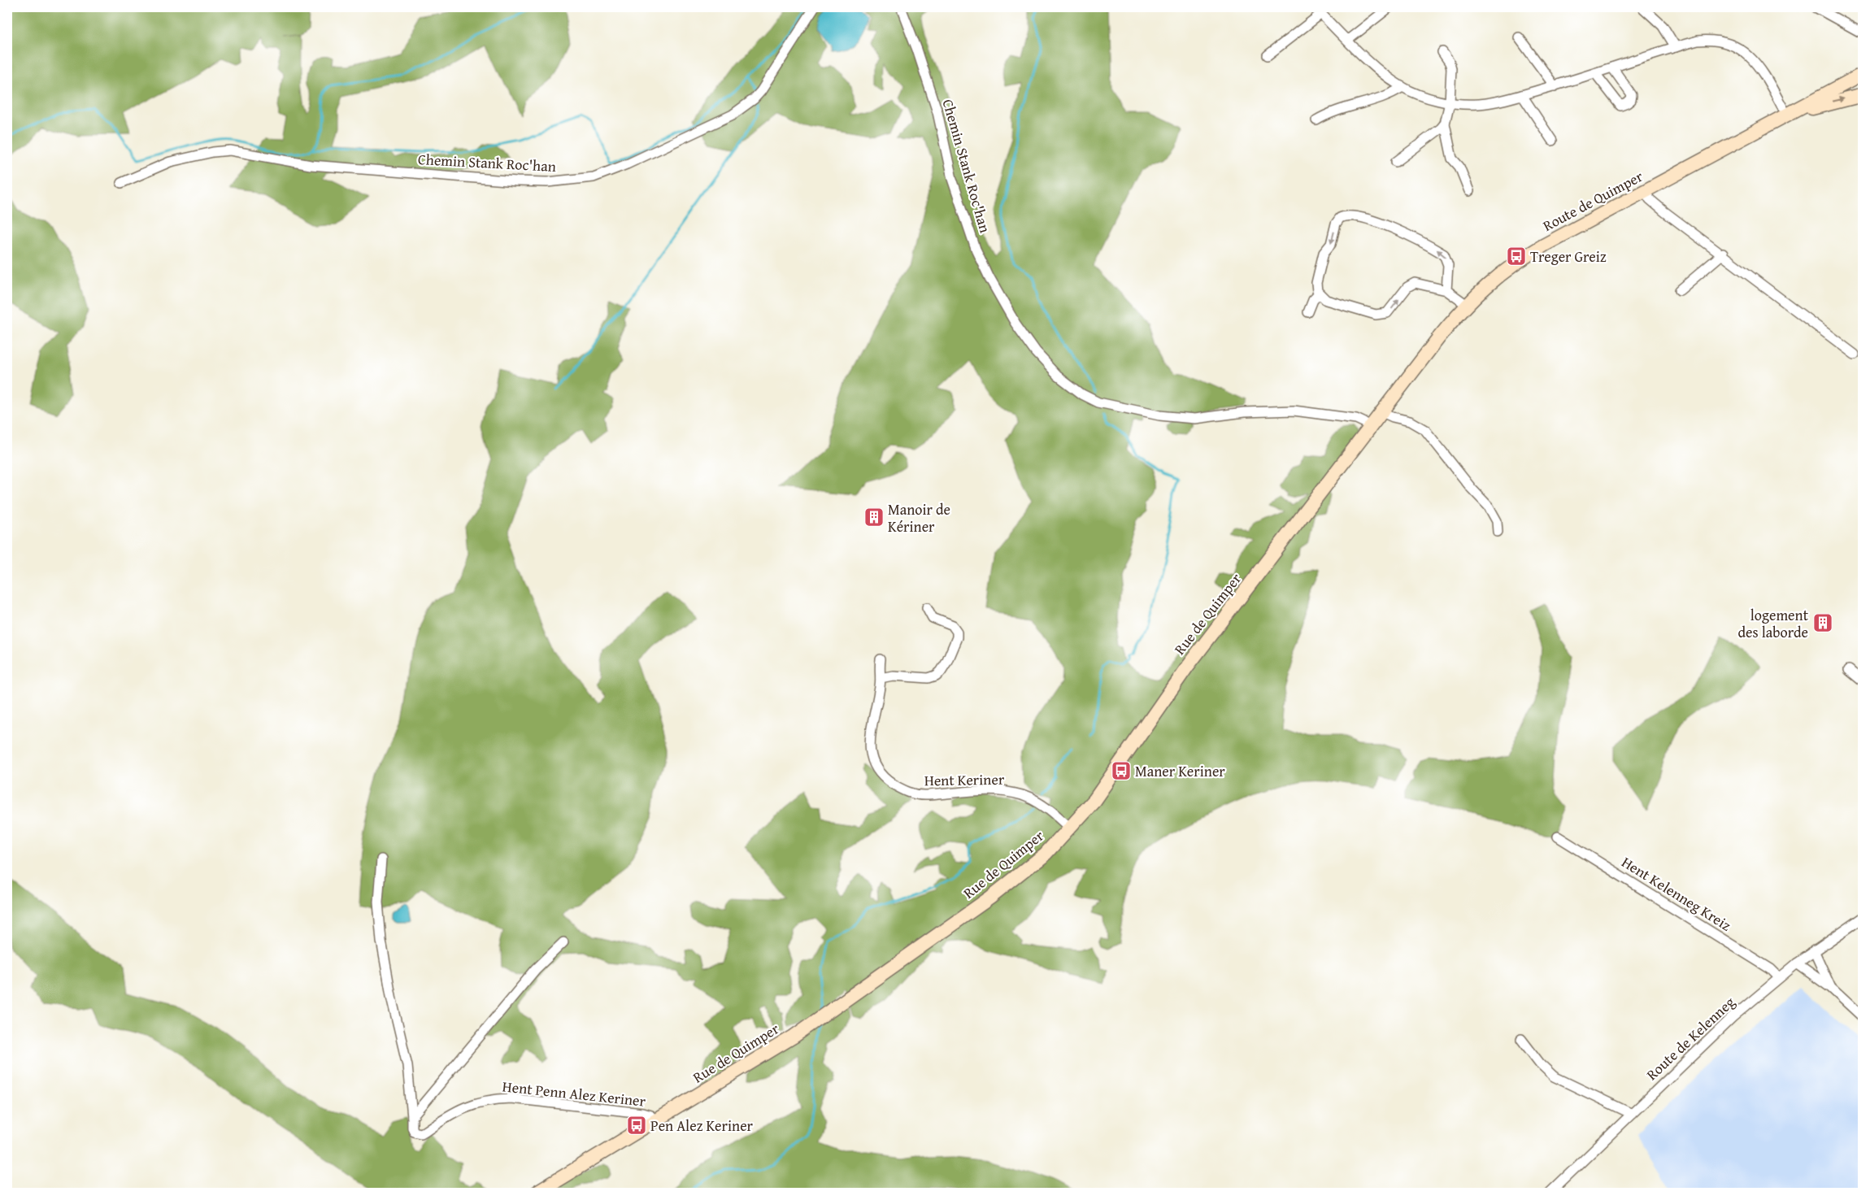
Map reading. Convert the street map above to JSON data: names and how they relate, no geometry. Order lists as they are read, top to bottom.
{
  "streets": {
    "main road": ["Route de Quimper", "Rue de Quimper"],
    "street": [
      "Chemin Stank Roc'han",
      "Hent Keriner",
      "Hent Kelenneg Kreiz",
      "Route de Kelenneg",
      "Hent Penn Alez Keriner"
    ]
  },
  "crossings": [
    ["Chemin Stank Roc'han", "Rue de Quimper"],
    ["Route de Quimper", "Rue de Quimper"],
    ["Rue de Quimper", "Hent Keriner"],
    ["Rue de Quimper", "Hent Penn Alez Keriner"],
    ["Hent Kelenneg Kreiz", "Route de Kelenneg"]
  ],
  "places": {
    "bus stop": ["Treger Greiz", "Maner Keriner", "Pen Alez Keriner"],
    "building": ["Manoir de Kériner", "logement des laborde"]
  }
}
